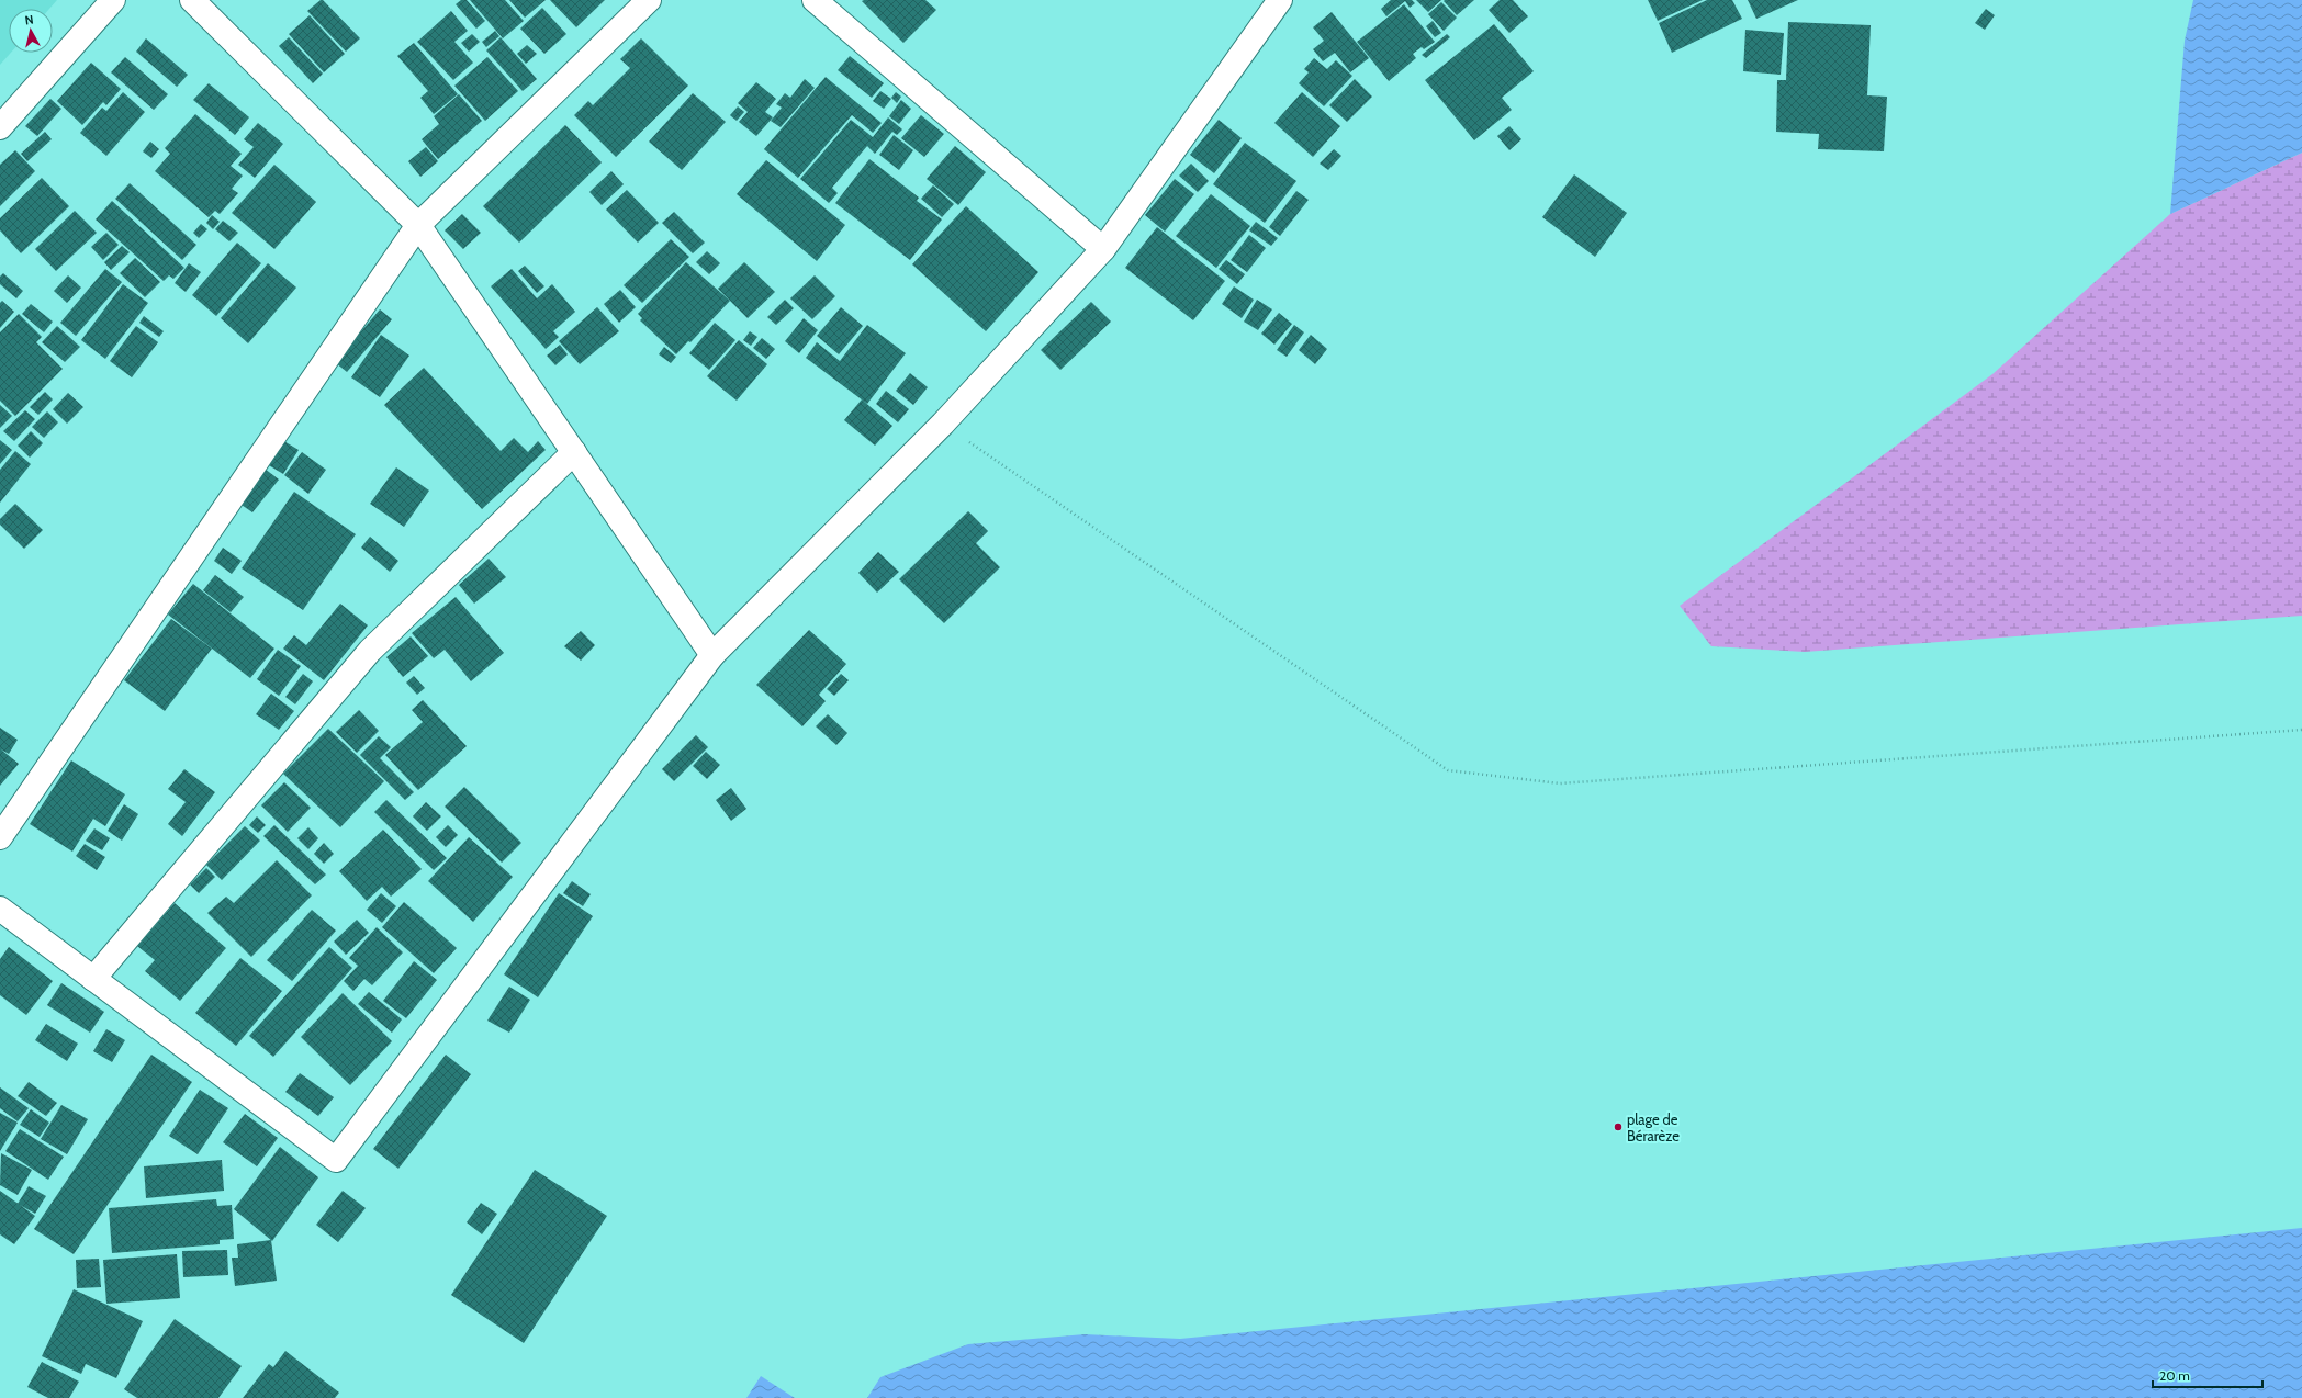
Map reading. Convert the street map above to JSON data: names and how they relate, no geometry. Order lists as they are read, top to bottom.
{
  "places": ["plage de Bérarèze"],
  "scale_bar": "20 m",
  "north": "top"
}
